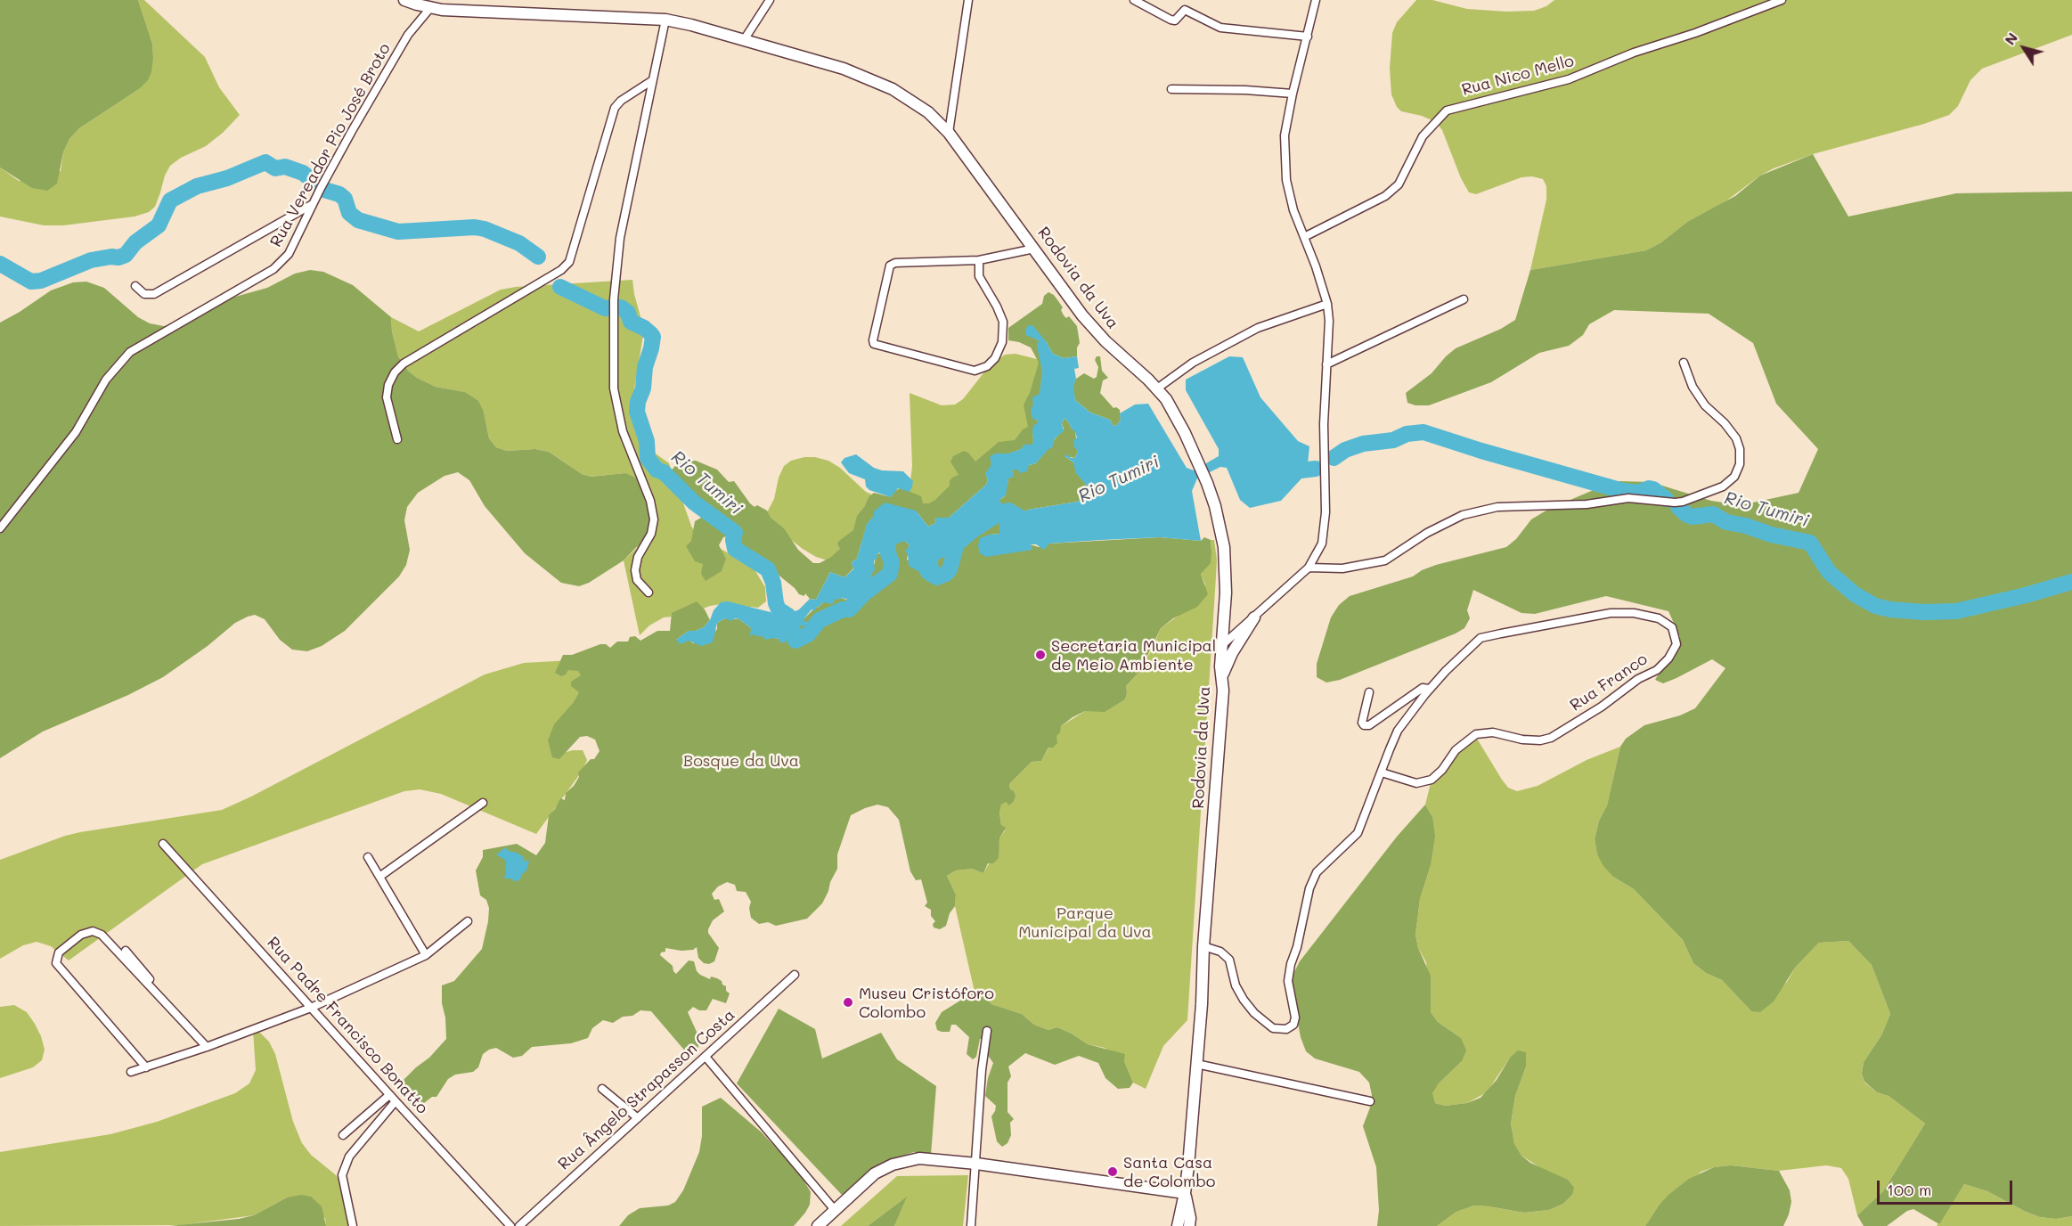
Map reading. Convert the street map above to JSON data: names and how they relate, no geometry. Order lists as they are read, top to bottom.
{
  "streets": {
    "street": [
      "Rua Nico Mello",
      "Rua Vereador Pio José Broto",
      "Rodovia da Uva",
      "Rua Franco",
      "Rua Padre Francisco Bonatto",
      "Rua Ângelo Strapasson Costa"
    ]
  },
  "crossings": [
    ["Rua Vereador Pio José Broto", "Rodovia da Uva"],
    ["Rodovia da Uva", "Rua Franco"]
  ],
  "water": ["Rio Tumiri"],
  "parks": ["Bosque da Uva", "Parque Municipal da Uva"],
  "places": ["Secretaria Municipal de Meio Ambiente", "Museu Cristóforo Colombo", "Santa Casa de Colombo"],
  "scale_bar": "100 m",
  "north": "top left"
}
